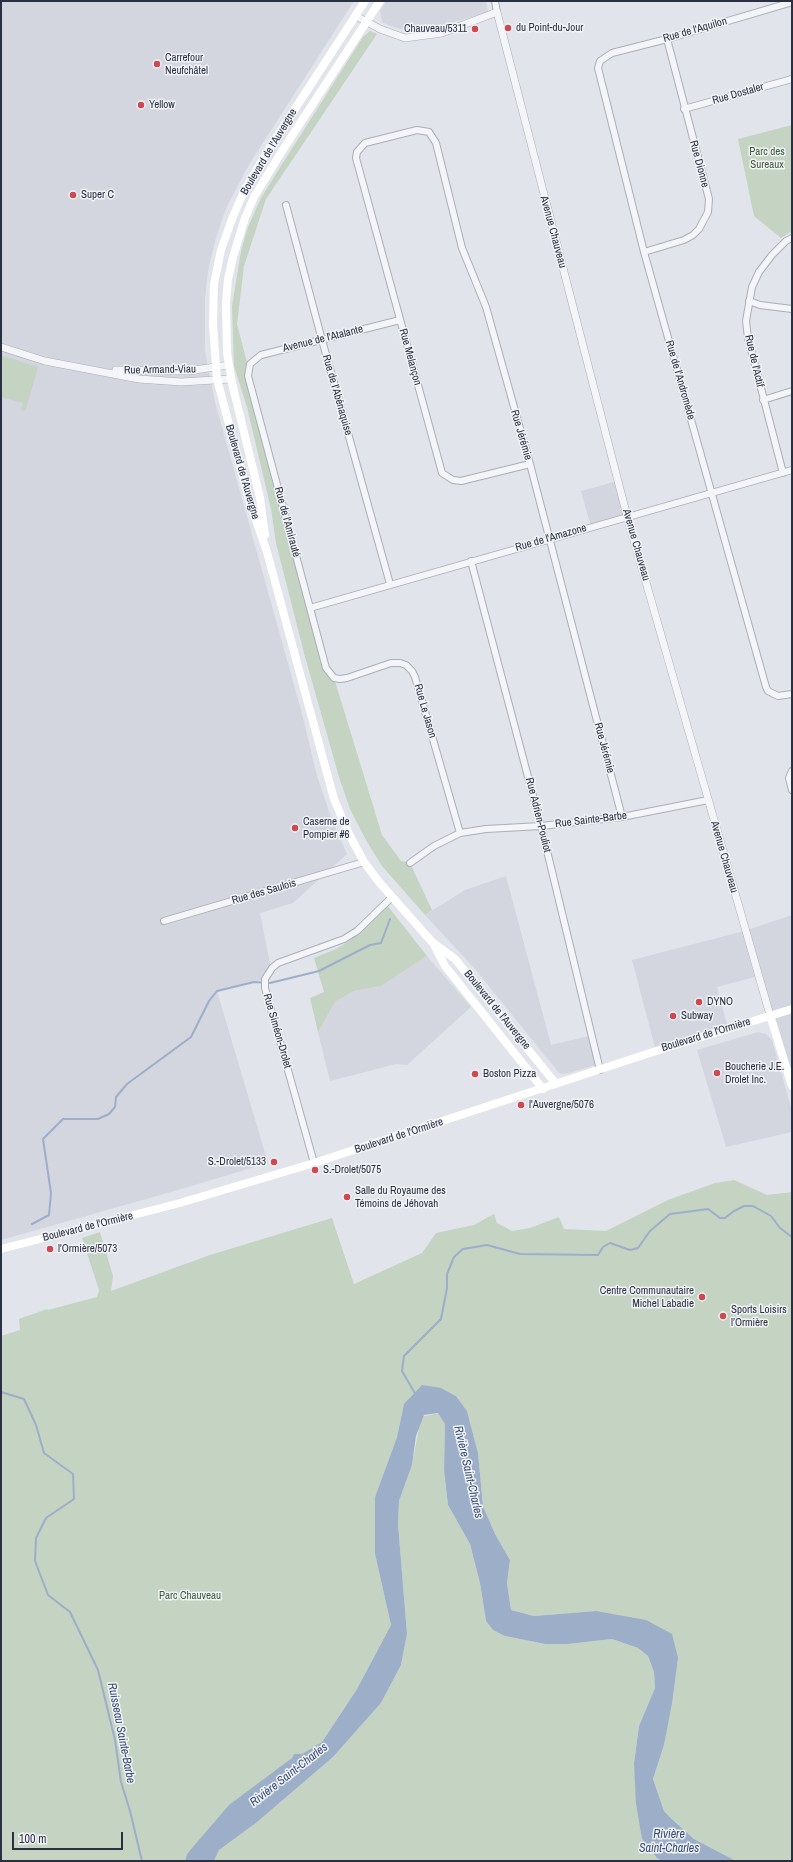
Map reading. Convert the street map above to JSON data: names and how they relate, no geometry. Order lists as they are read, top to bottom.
{
  "streets": {
    "main road": ["Boulevard de l'Auvergne", "Avenue Chauveau", "Boulevard de l'Ormière"],
    "street": [
      "Rue de l'Aquilon",
      "Rue Dostaler",
      "Rue Dionne",
      "Avenue de l'Atalante",
      "Rue Melançon",
      "Rue de l'Actif",
      "Rue Armand-Viau",
      "Rue de l'Andromède",
      "Rue de l'Abénaquise",
      "Rue Jérémie",
      "Rue de l'Amirauté",
      "Rue de l'Amazone",
      "Rue Le Jason",
      "Rue Adrien-Pouliot",
      "Rue Sainte-Barbe",
      "Rue des Saulois",
      "Rue Siméon-Drolet"
    ]
  },
  "crossings": [
    ["Rue de l'Aquilon", "Rue Dionne"],
    ["Rue de l'Aquilon", "Rue de l'Andromède"],
    ["Rue Dostaler", "Rue Dionne"],
    ["Boulevard de l'Auvergne", "Rue Armand-Viau"],
    ["Boulevard de l'Auvergne", "Rue des Saulois"],
    ["Boulevard de l'Auvergne", "Rue Siméon-Drolet"],
    ["Boulevard de l'Auvergne", "Boulevard de l'Ormière"],
    ["Rue Dionne", "Rue de l'Andromède"],
    ["Avenue Chauveau", "Rue de l'Amazone"],
    ["Avenue Chauveau", "Rue Sainte-Barbe"],
    ["Avenue Chauveau", "Boulevard de l'Ormière"],
    ["Avenue de l'Atalante", "Rue Melançon"],
    ["Avenue de l'Atalante", "Rue de l'Abénaquise"],
    ["Avenue de l'Atalante", "Rue de l'Amirauté"],
    ["Rue Melançon", "Rue Jérémie"],
    ["Rue de l'Actif", "Rue de l'Amazone"],
    ["Rue de l'Andromède", "Rue de l'Amazone"],
    ["Rue de l'Abénaquise", "Rue de l'Amazone"],
    ["Rue Jérémie", "Rue de l'Amazone"],
    ["Rue Jérémie", "Rue Sainte-Barbe"],
    ["Rue de l'Amirauté", "Rue de l'Amazone"],
    ["Rue de l'Amirauté", "Rue Le Jason"],
    ["Rue de l'Amazone", "Rue Adrien-Pouliot"],
    ["Rue Le Jason", "Rue Sainte-Barbe"],
    ["Rue Adrien-Pouliot", "Rue Sainte-Barbe"],
    ["Rue Adrien-Pouliot", "Boulevard de l'Ormière"],
    ["Rue Siméon-Drolet", "Boulevard de l'Ormière"]
  ],
  "water": ["Rivière Saint-Charles", "Ruisseau Sainte-Barbe"],
  "parks": ["Parc des Sureaux", "Parc Chauveau"],
  "places": [
    "du Point-du-Jour",
    "Chauveau/5311",
    "Carrefour Neufchâtel",
    "Yellow",
    "Super C",
    "Caserne de Pompier #6",
    "DYNO",
    "Subway",
    "Boucherie J.E. Drolet Inc.",
    "Boston Pizza",
    "l'Auvergne/5076",
    "S.-Drolet/5133",
    "S.-Drolet/5075",
    "Salle du Royaume des Témoins de Jéhovah",
    "l'Ormière/5073",
    "Centre Communautaire Michel Labadie",
    "Sports Loisirs l’Ormière"
  ],
  "scale_bar": "100 m"
}
